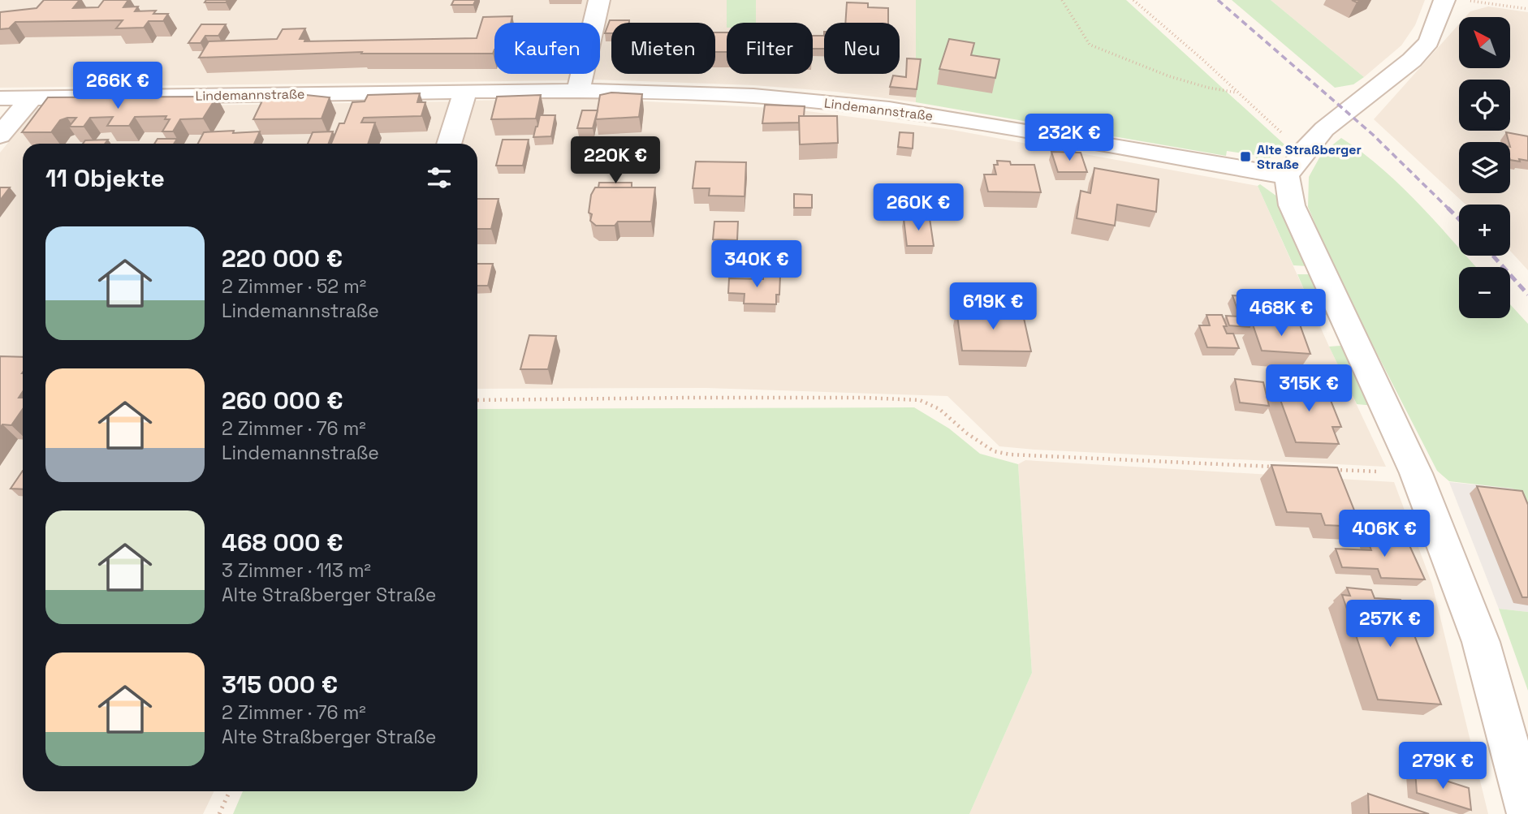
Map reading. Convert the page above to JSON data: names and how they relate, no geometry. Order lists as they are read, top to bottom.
{
  "streets": {
    "street": ["Lindemannstraße"]
  },
  "places": {
    "transit": ["Alte Straßberger Straße"]
  },
  "north": "top left",
  "page": {
    "map_buttons": ["+", "−"],
    "chip": [
      "Kaufen",
      "Mieten",
      "Filter",
      "Neu"
    ],
    "price": [
      "266K €",
      "232K €",
      "220K €",
      "260K €",
      "340K €",
      "619K €",
      "468K €",
      "315K €",
      "406K €",
      "257K €",
      "279K €"
    ],
    "heading": "11 Objekte",
    "list": [
      {
        "name": "220 000 €",
        "note": "2 Zimmer · 52 m² · Lindemannstraße"
      },
      {
        "name": "260 000 €",
        "note": "2 Zimmer · 76 m² · Lindemannstraße"
      },
      {
        "name": "468 000 €",
        "note": "3 Zimmer · 113 m² · Alte Straßberger Straße"
      },
      {
        "name": "315 000 €",
        "note": "2 Zimmer · 76 m² · Alte Straßberger Straße"
      }
    ]
  }
}
